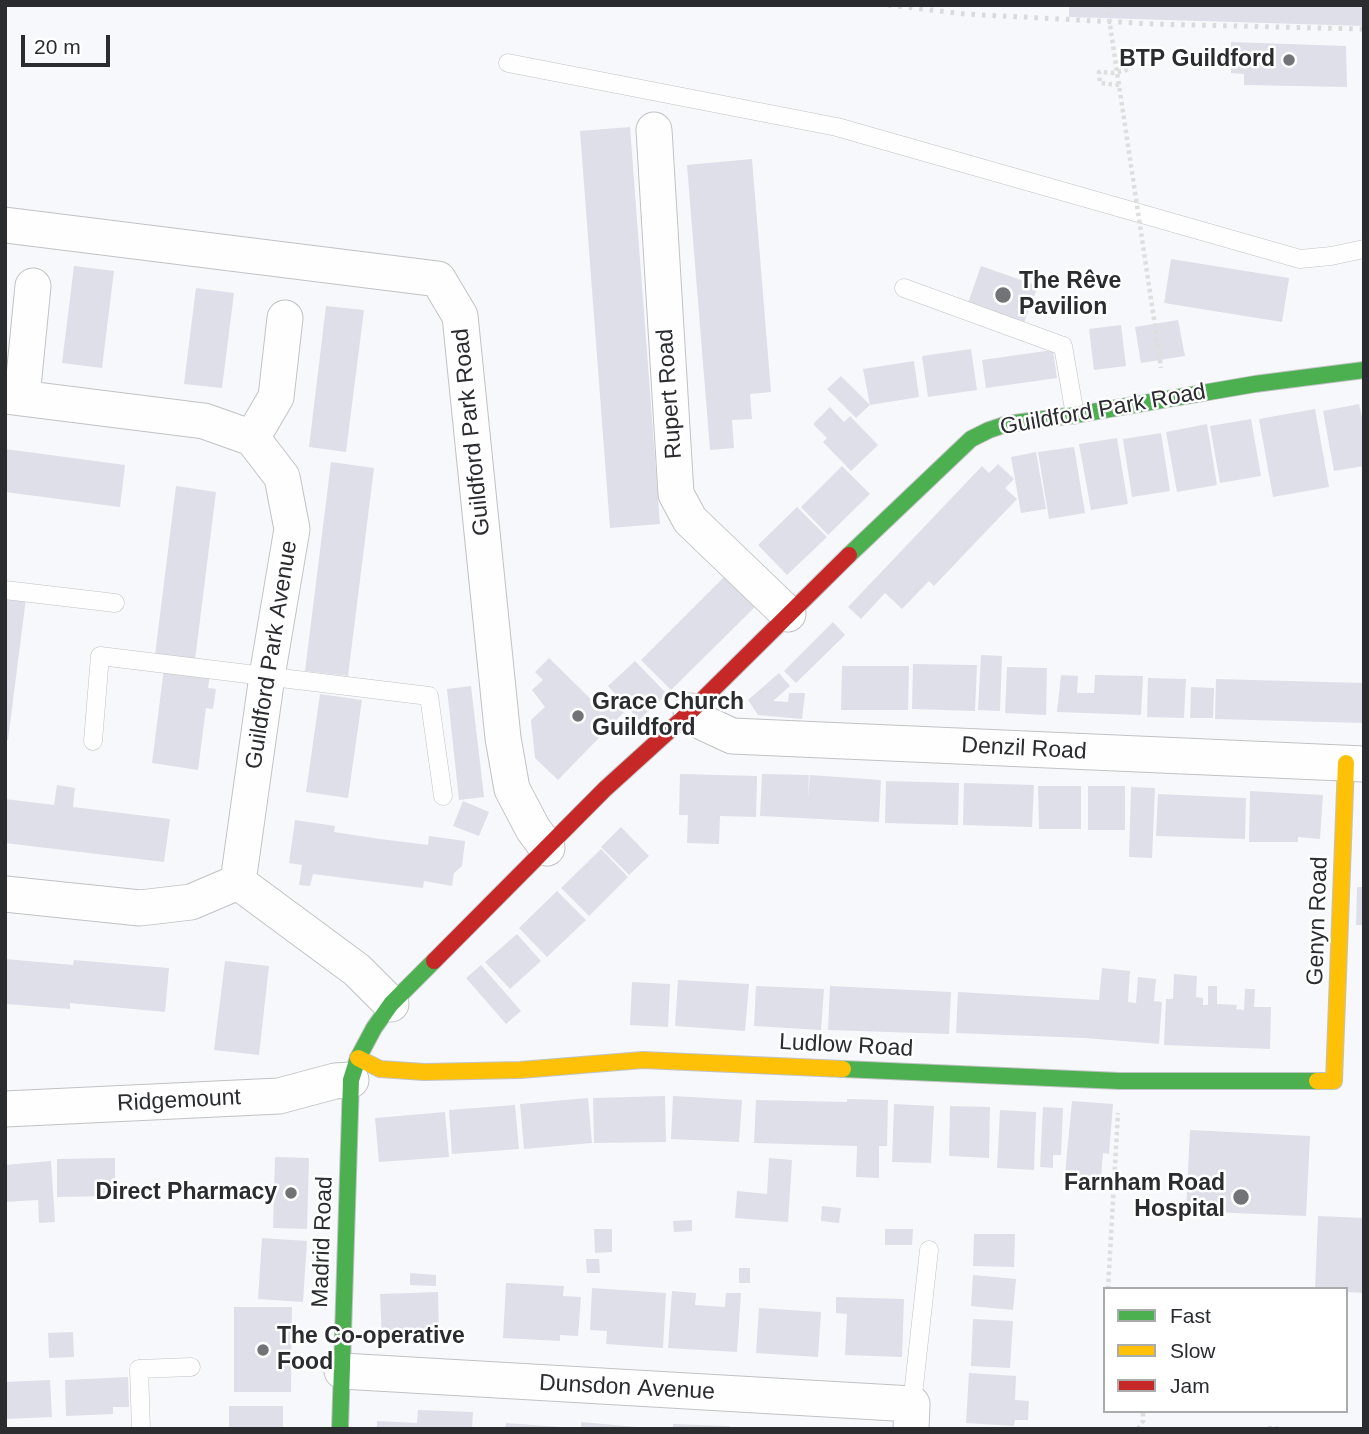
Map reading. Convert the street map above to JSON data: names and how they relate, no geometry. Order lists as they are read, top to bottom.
{
  "streets": {
    "street": [
      "Rupert Road",
      "Guildford Park Road",
      "Guildford Park Avenue",
      "Denzil Road",
      "Genyn Road",
      "Ludlow Road",
      "Ridgemount",
      "Madrid Road",
      "Dunsdon Avenue"
    ]
  },
  "crossings": [
    ["Rupert Road", "Guildford Park Road"],
    ["Guildford Park Road", "Denzil Road"],
    ["Guildford Park Road", "Ludlow Road"],
    ["Guildford Park Road", "Ridgemount"],
    ["Guildford Park Road", "Madrid Road"],
    ["Denzil Road", "Genyn Road"],
    ["Genyn Road", "Ludlow Road"],
    ["Ludlow Road", "Ridgemount"],
    ["Ludlow Road", "Madrid Road"],
    ["Ridgemount", "Madrid Road"],
    ["Madrid Road", "Dunsdon Avenue"]
  ],
  "places": [
    "BTP Guildford",
    "The Rêve Pavilion",
    "Grace Church Guildford",
    "Direct Pharmacy",
    "Farnham Road Hospital",
    "The Co-operative Food"
  ],
  "legend": ["Fast", "Slow", "Jam"],
  "scale_bar": "20 m"
}
